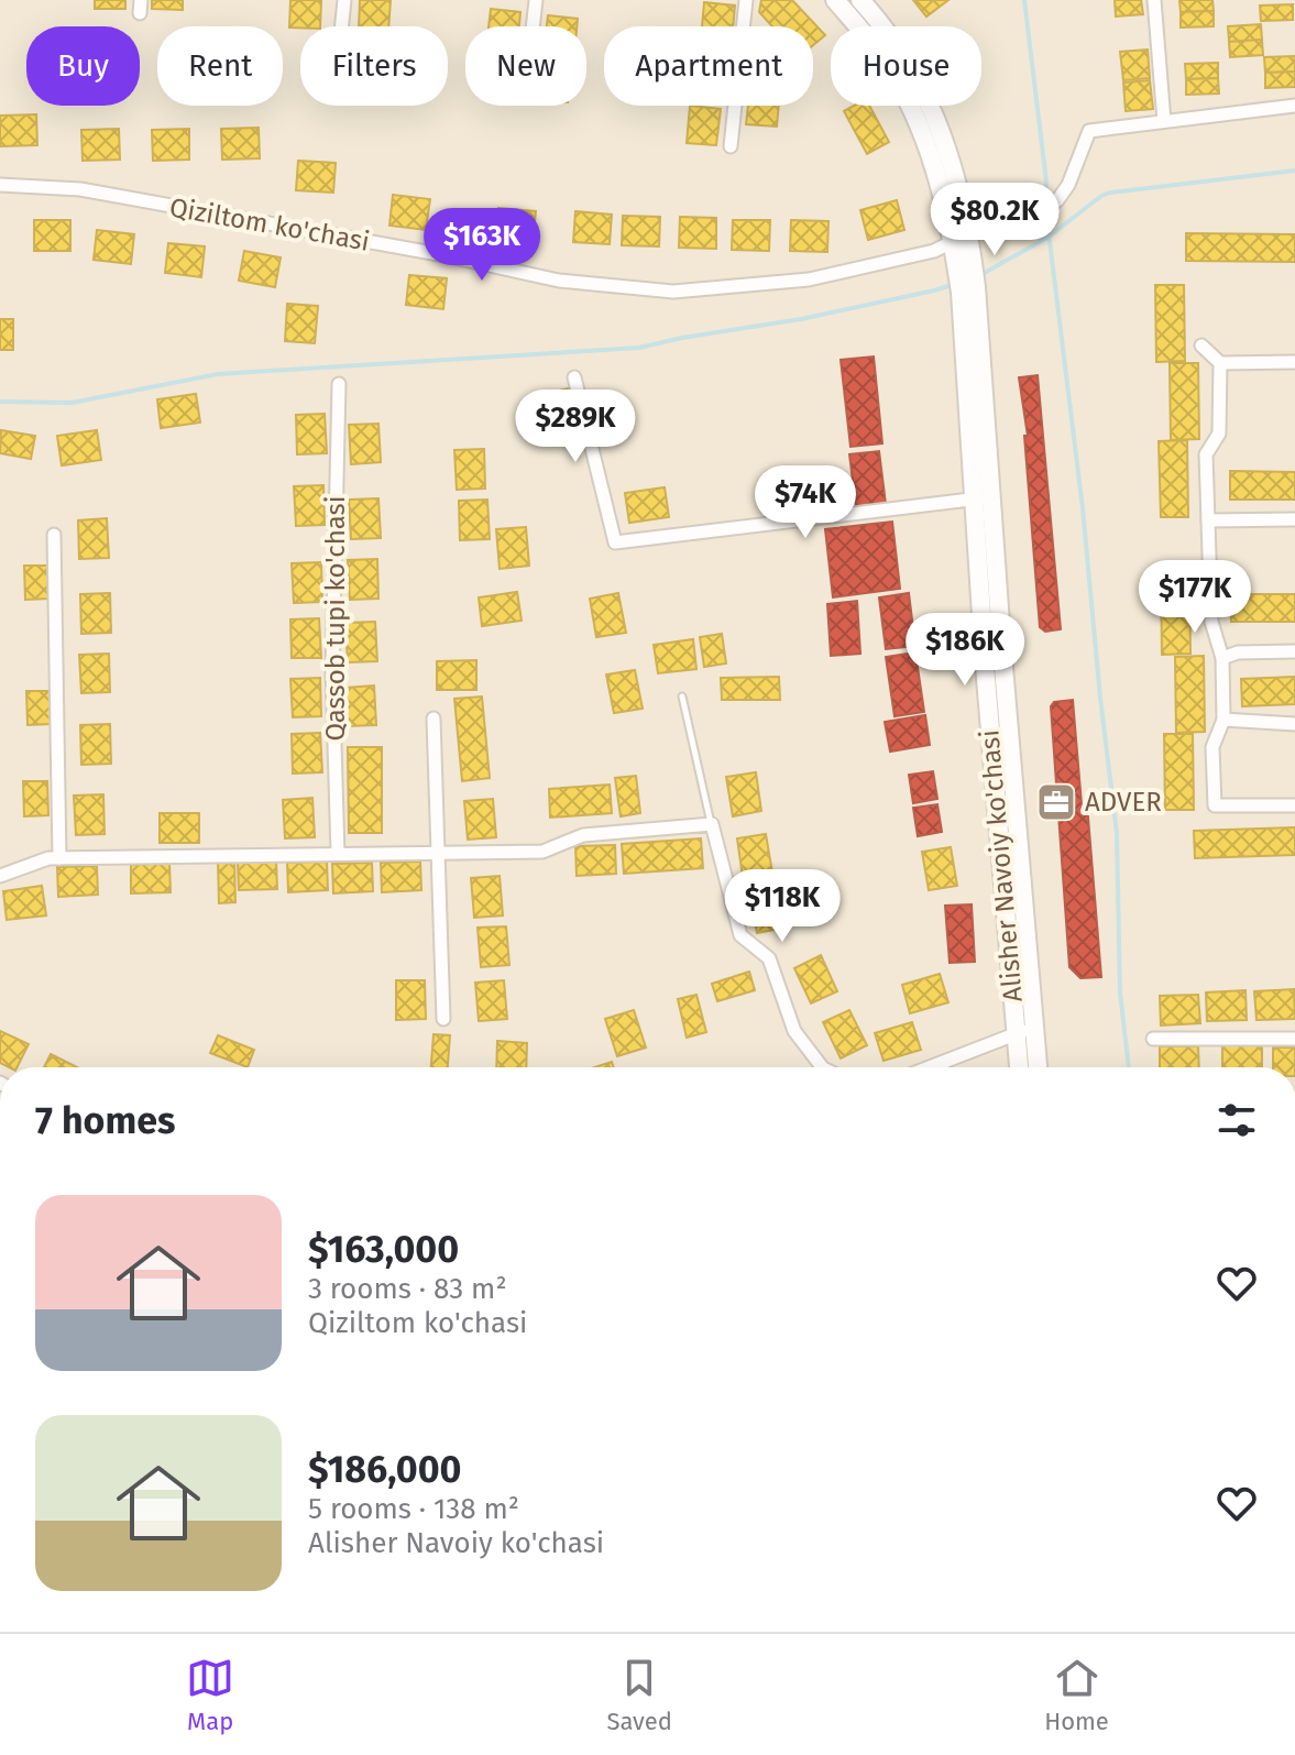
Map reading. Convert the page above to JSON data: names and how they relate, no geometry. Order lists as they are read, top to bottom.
{
  "streets": {
    "main road": ["Alisher Navoiy ko'chasi"],
    "street": ["Qiziltom ko'chasi", "Qassob tupi ko'chasi"]
  },
  "crossings": [
    ["Qiziltom ko'chasi", "Alisher Navoiy ko'chasi"]
  ],
  "places": {
    "office": ["ADVER"]
  },
  "page": {
    "chip": [
      "Buy",
      "Rent",
      "Filters",
      "New",
      "Apartment",
      "House"
    ],
    "price": [
      "$80.2K",
      "$163K",
      "$289K",
      "$74K",
      "$177K",
      "$186K",
      "$118K"
    ],
    "heading": "7 homes",
    "list": [
      {
        "name": "$163,000",
        "note": "3 rooms · 83 m² · Qiziltom ko'chasi"
      },
      {
        "name": "$186,000",
        "note": "5 rooms · 138 m² · Alisher Navoiy ko'chasi"
      }
    ],
    "tabs": ["Map", "Saved", "Home"]
  }
}
